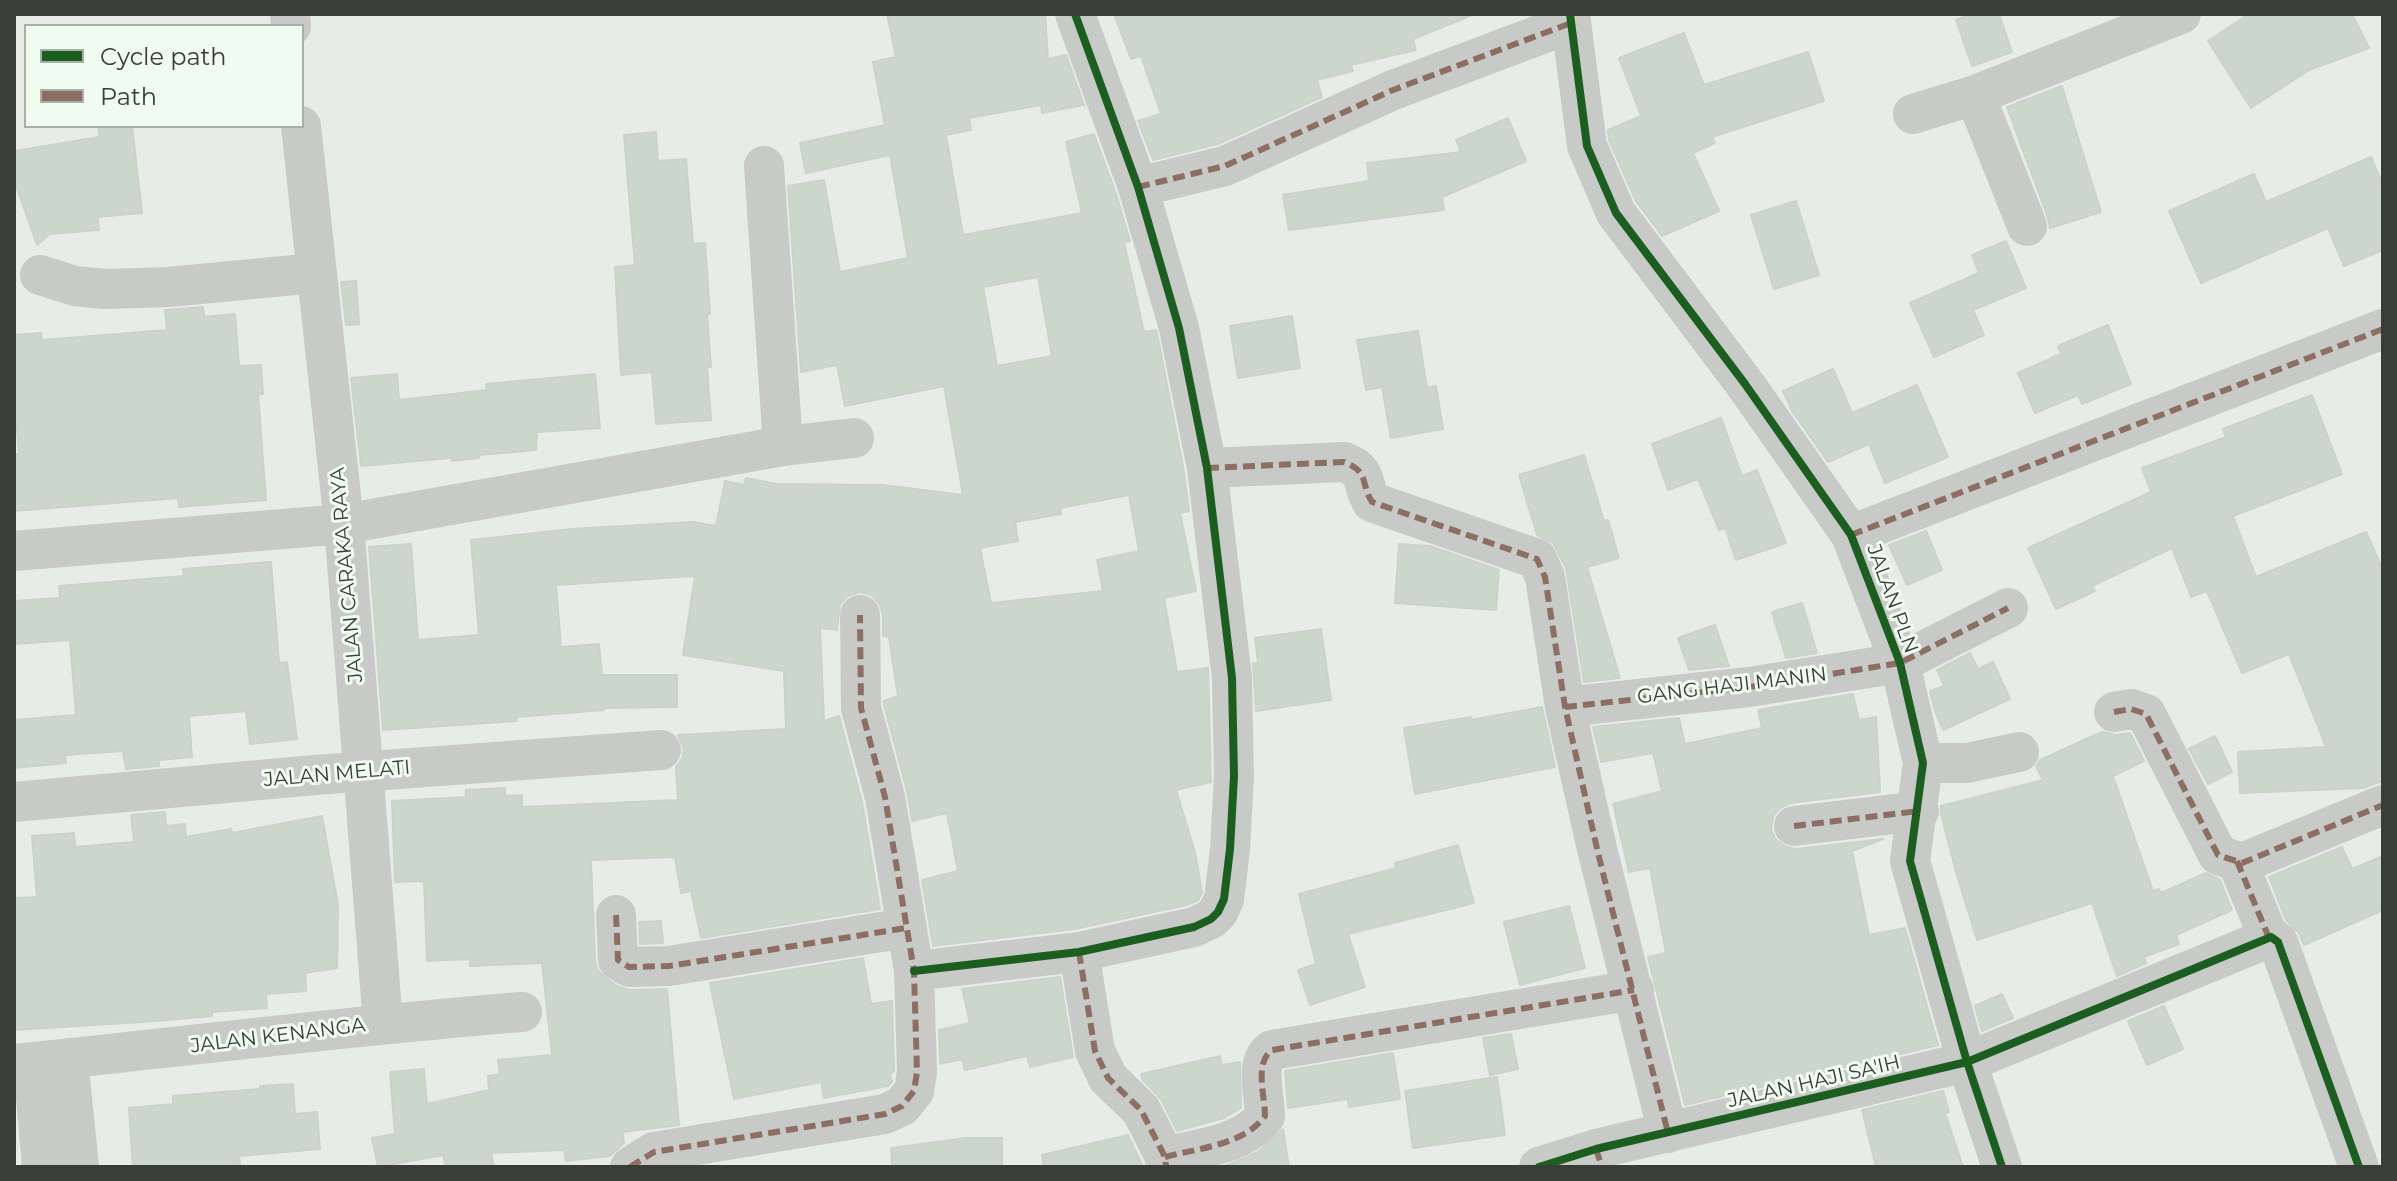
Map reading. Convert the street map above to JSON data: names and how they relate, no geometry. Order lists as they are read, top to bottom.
{
  "streets": {
    "street": [
      "JALAN CARAKA RAYA",
      "JALAN PLN",
      "GANG HAJI MANIN",
      "JALAN MELATI",
      "JALAN KENANGA",
      "JALAN HAJI SA'IH"
    ]
  },
  "crossings": [
    ["JALAN CARAKA RAYA", "JALAN MELATI"],
    ["JALAN CARAKA RAYA", "JALAN KENANGA"],
    ["JALAN PLN", "GANG HAJI MANIN"],
    ["JALAN PLN", "JALAN HAJI SA'IH"]
  ],
  "legend": ["Cycle path", "Path"]
}
